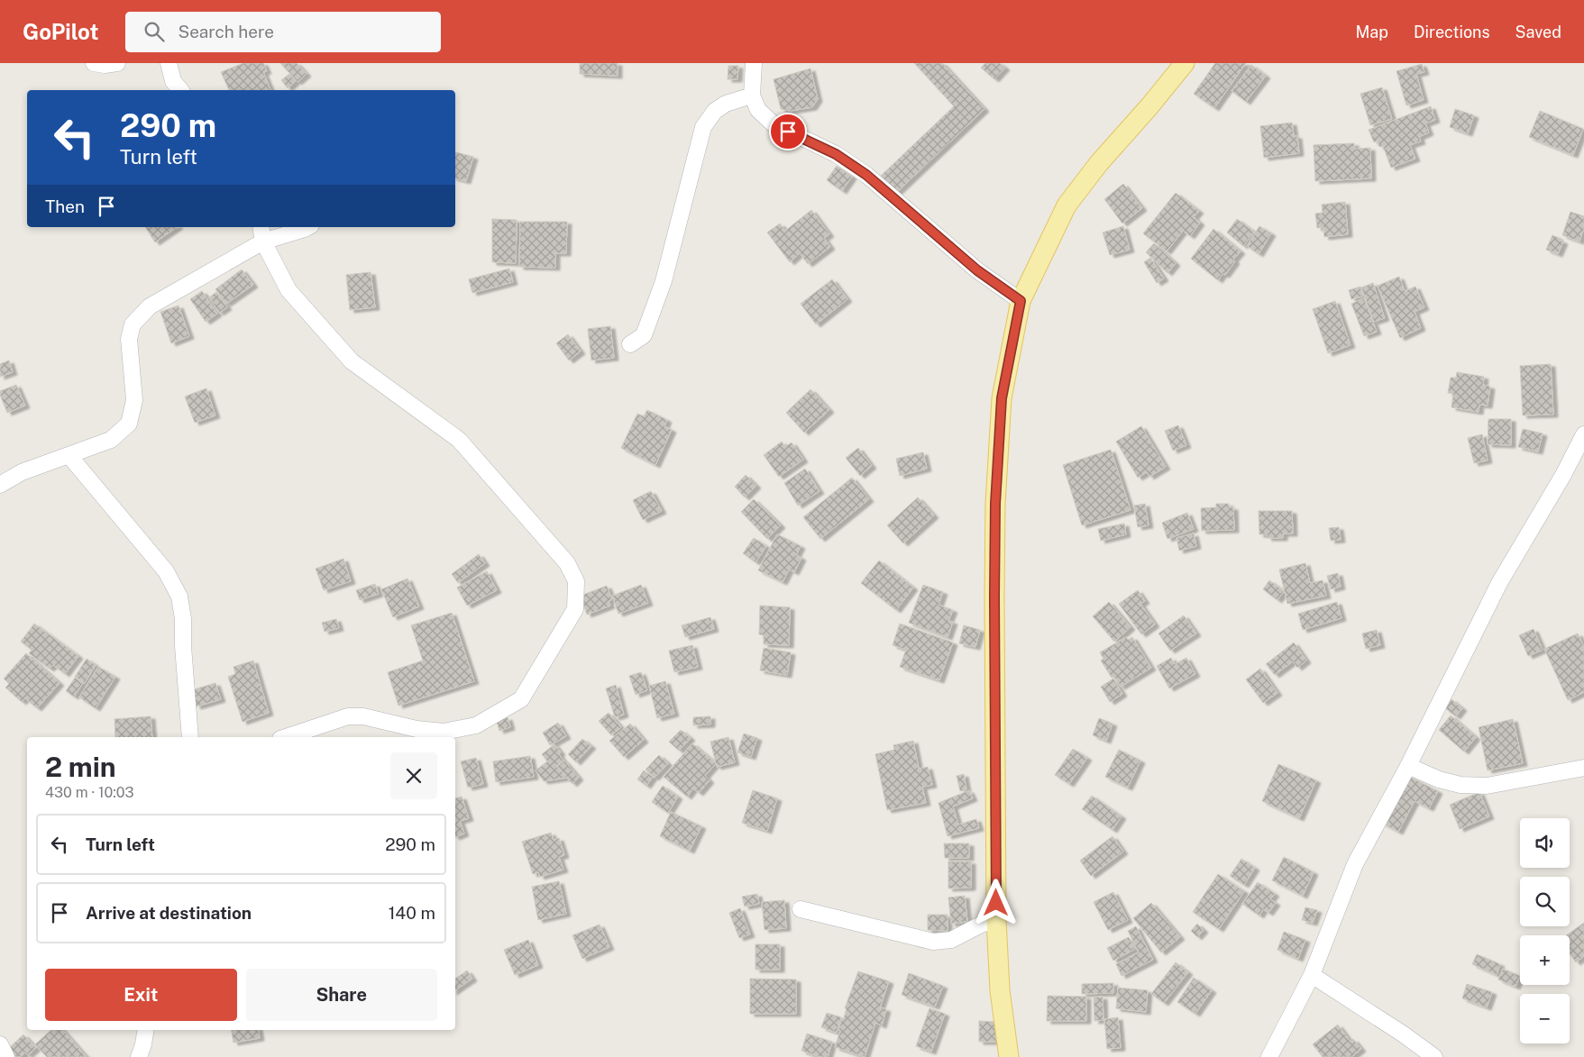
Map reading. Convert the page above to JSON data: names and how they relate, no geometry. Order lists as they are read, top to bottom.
{
  "page": {
    "header": "GoPilot",
    "search": "Search here",
    "nav": ["Map", "Directions", "Saved"],
    "turn": ["290 m", "Turn left"],
    "then": "Then",
    "heading": ["2 min", "430 m · 10:03"],
    "list": [
      {
        "name": "Turn left",
        "value": "290 m"
      },
      {
        "name": "Arrive at destination",
        "value": "140 m"
      }
    ],
    "map_buttons": ["+", "−"],
    "buttons": ["Exit", "Share"]
  }
}
